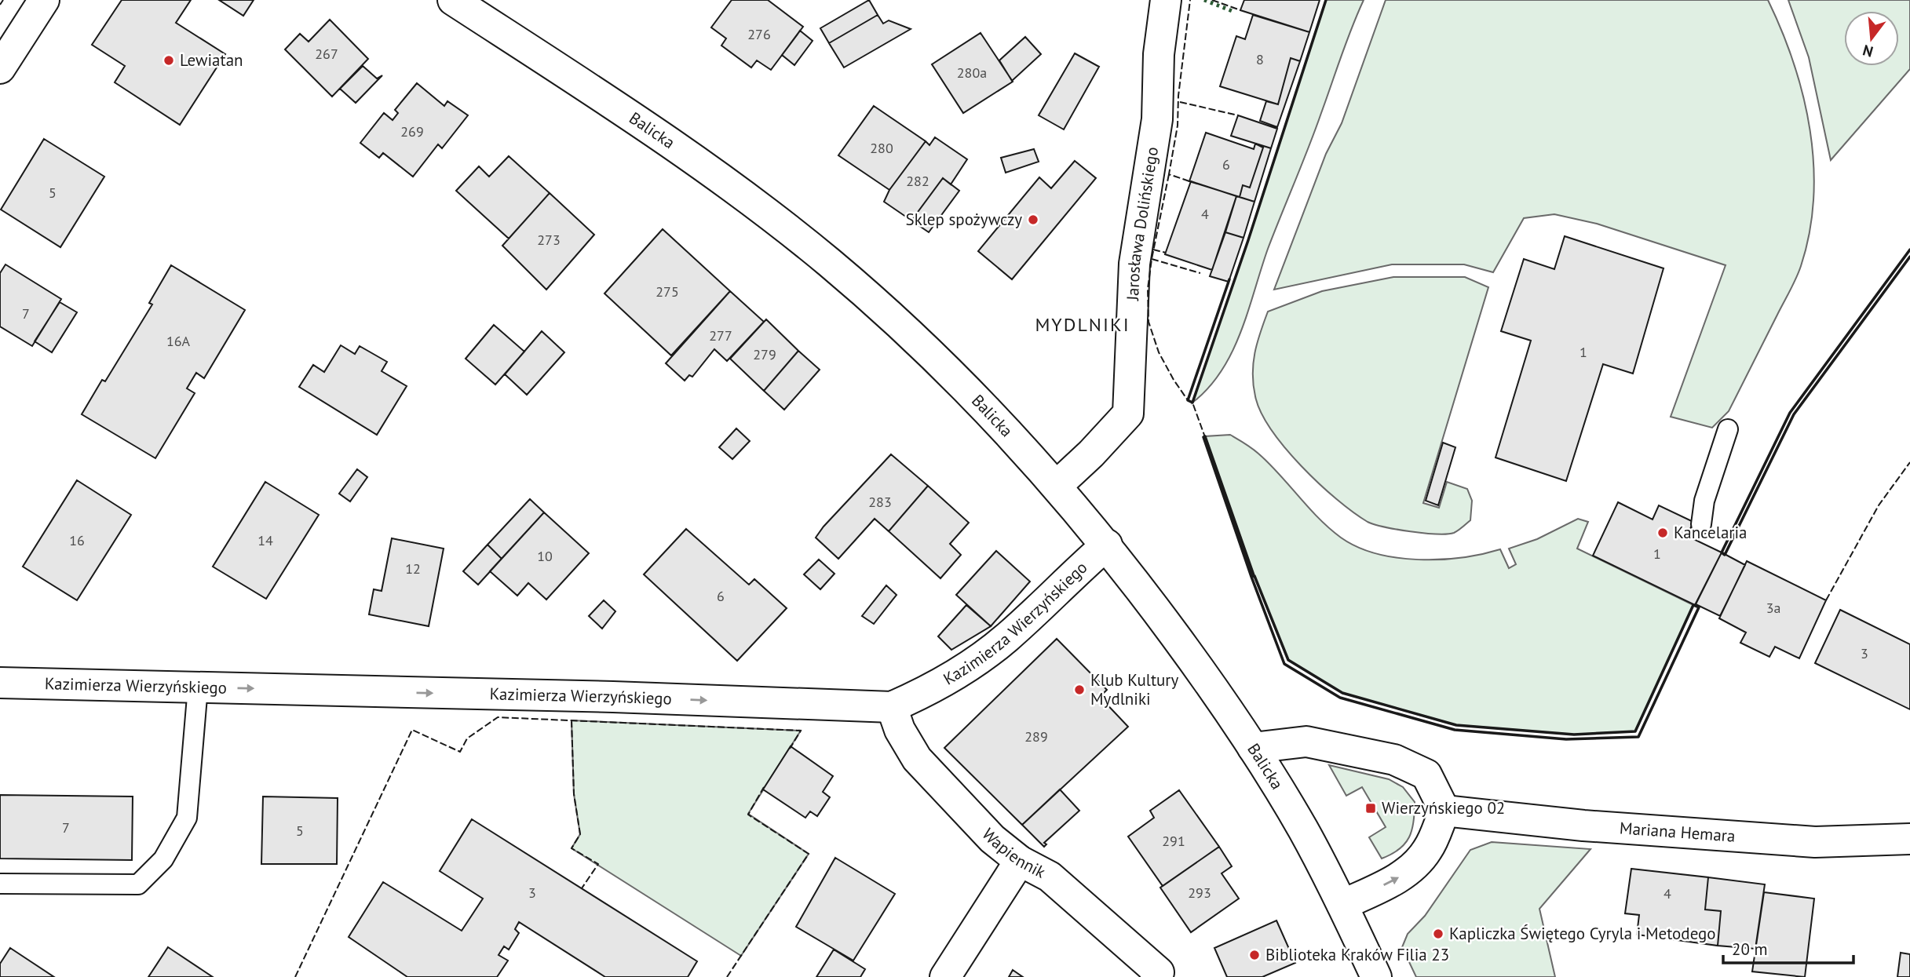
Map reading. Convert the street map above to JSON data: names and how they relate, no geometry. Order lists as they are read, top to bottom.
{
  "streets": {
    "street": [
      "Balicka",
      "Jarosława Dolińskiego",
      "Kazimierza Wierzyńskiego",
      "Mariana Hemara",
      "Wapiennik"
    ]
  },
  "crossings": [
    ["Balicka", "Jarosława Dolińskiego"],
    ["Balicka", "Kazimierza Wierzyńskiego"],
    ["Kazimierza Wierzyńskiego", "Wapiennik"]
  ],
  "one_way": ["Kazimierza Wierzyńskiego"],
  "districts": ["MYDLNIKI"],
  "places": {
    "other": [
      "Lewiatan",
      "Sklep spożywczy",
      "Kancelaria",
      "Klub Kultury Mydlniki",
      "Kapliczka Świętego Cyryla i Metodego",
      "Biblioteka Kraków Filia 23"
    ],
    "transit": ["Wierzyńskiego 02"]
  },
  "house_numbers": [
    "276",
    "267",
    "8",
    "280a",
    "269",
    "280",
    "6",
    "282",
    "5",
    "4",
    "273",
    "275",
    "7",
    "277",
    "16A",
    "1",
    "279",
    "283",
    "16",
    "14",
    "1",
    "10",
    "12",
    "6",
    "3a",
    "3",
    "289",
    "7",
    "5",
    "291",
    "3",
    "293",
    "4"
  ],
  "scale_bar": "20 m",
  "north": "bottom"
}
